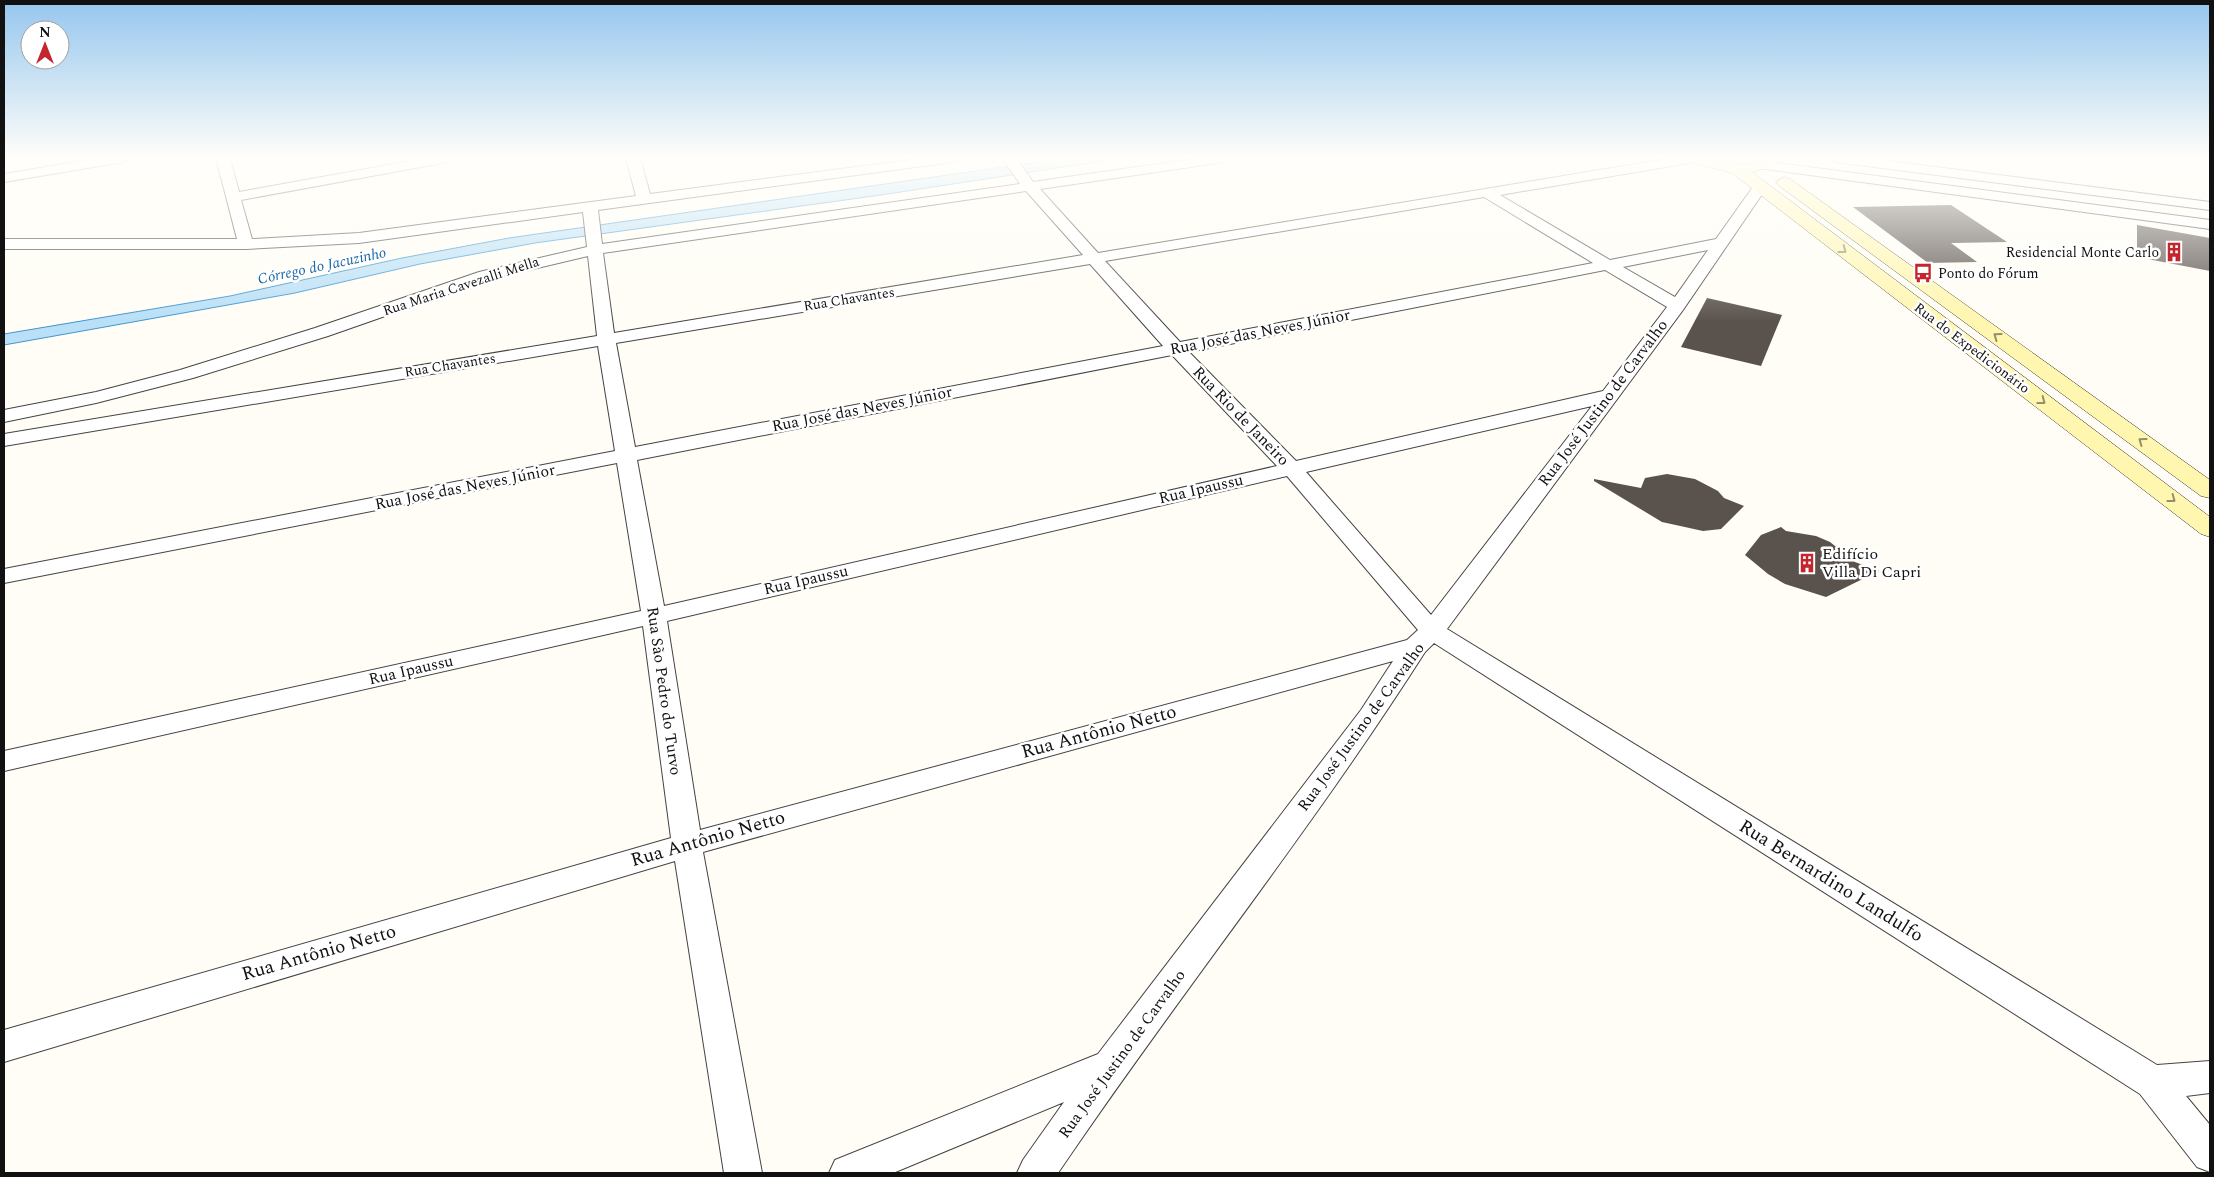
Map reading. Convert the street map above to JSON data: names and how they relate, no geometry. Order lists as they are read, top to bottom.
{
  "streets": {
    "main road": ["Rua do Expedicionário"],
    "street": [
      "Rua Maria Cavezalli Mella",
      "Rua Chavantes",
      "Rua José das Neves Júnior",
      "Rua José Justino de Carvalho",
      "Rua Rio de Janeiro",
      "Rua Ipaussu",
      "Rua São Pedro do Turvo",
      "Rua Antônio Netto",
      "Rua Bernardino Landulfo"
    ]
  },
  "crossings": [
    ["Rua Maria Cavezalli Mella", "Rua São Pedro do Turvo"],
    ["Rua Chavantes", "Rua Rio de Janeiro"],
    ["Rua Chavantes", "Rua São Pedro do Turvo"],
    ["Rua José das Neves Júnior", "Rua José Justino de Carvalho"],
    ["Rua José das Neves Júnior", "Rua Rio de Janeiro"],
    ["Rua José das Neves Júnior", "Rua São Pedro do Turvo"],
    ["Rua José Justino de Carvalho", "Rua Rio de Janeiro"],
    ["Rua José Justino de Carvalho", "Rua Ipaussu"],
    ["Rua José Justino de Carvalho", "Rua Antônio Netto"],
    ["Rua José Justino de Carvalho", "Rua Bernardino Landulfo"],
    ["Rua Rio de Janeiro", "Rua Ipaussu"],
    ["Rua Rio de Janeiro", "Rua Antônio Netto"],
    ["Rua Rio de Janeiro", "Rua Bernardino Landulfo"],
    ["Rua Ipaussu", "Rua São Pedro do Turvo"],
    ["Rua São Pedro do Turvo", "Rua Antônio Netto"],
    ["Rua Antônio Netto", "Rua Bernardino Landulfo"]
  ],
  "water": ["Córrego do Jacuzinho"],
  "places": {
    "building": ["Residencial Monte Carlo", "Edifício Villa Di Capri"],
    "bus stop": ["Ponto do Fórum"]
  },
  "north": "top"
}
